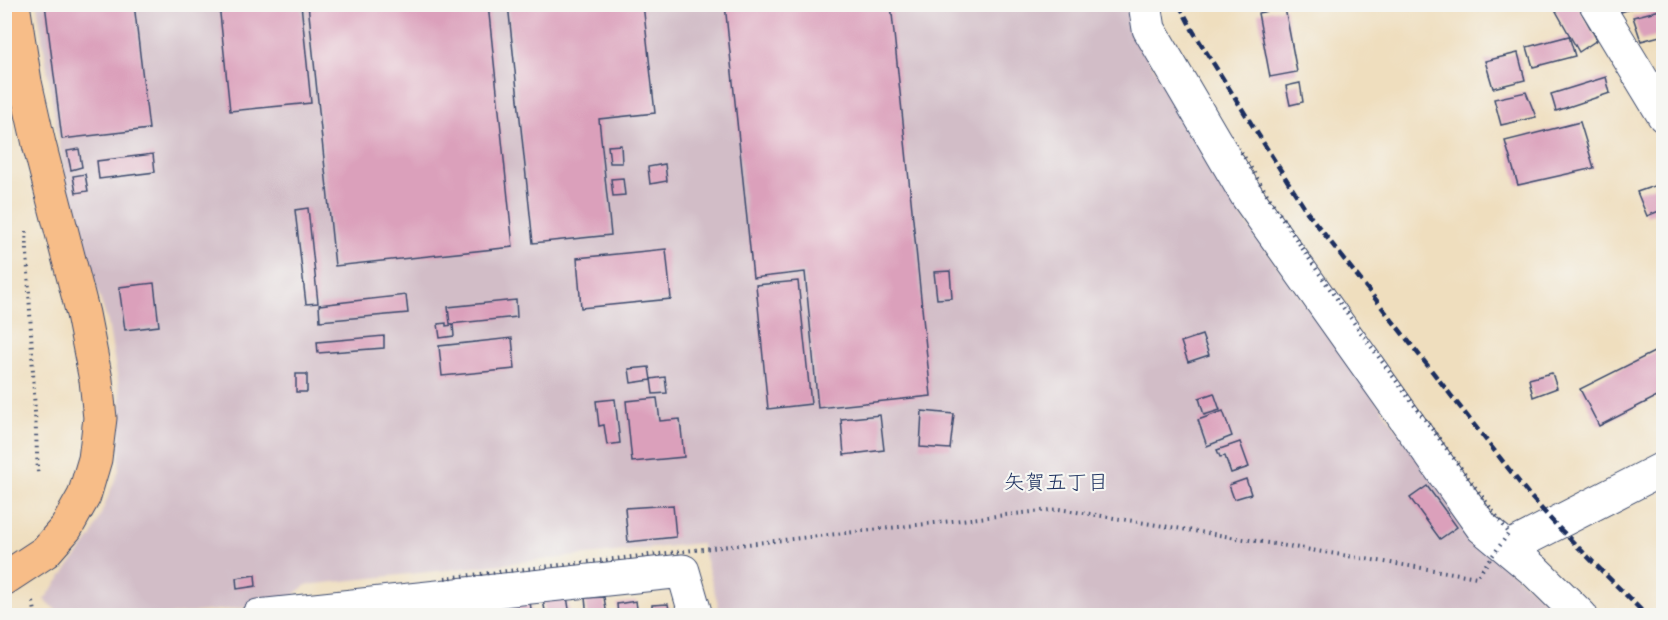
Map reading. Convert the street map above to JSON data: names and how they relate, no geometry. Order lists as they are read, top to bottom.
{
  "districts": ["矢賀五丁目"]
}
